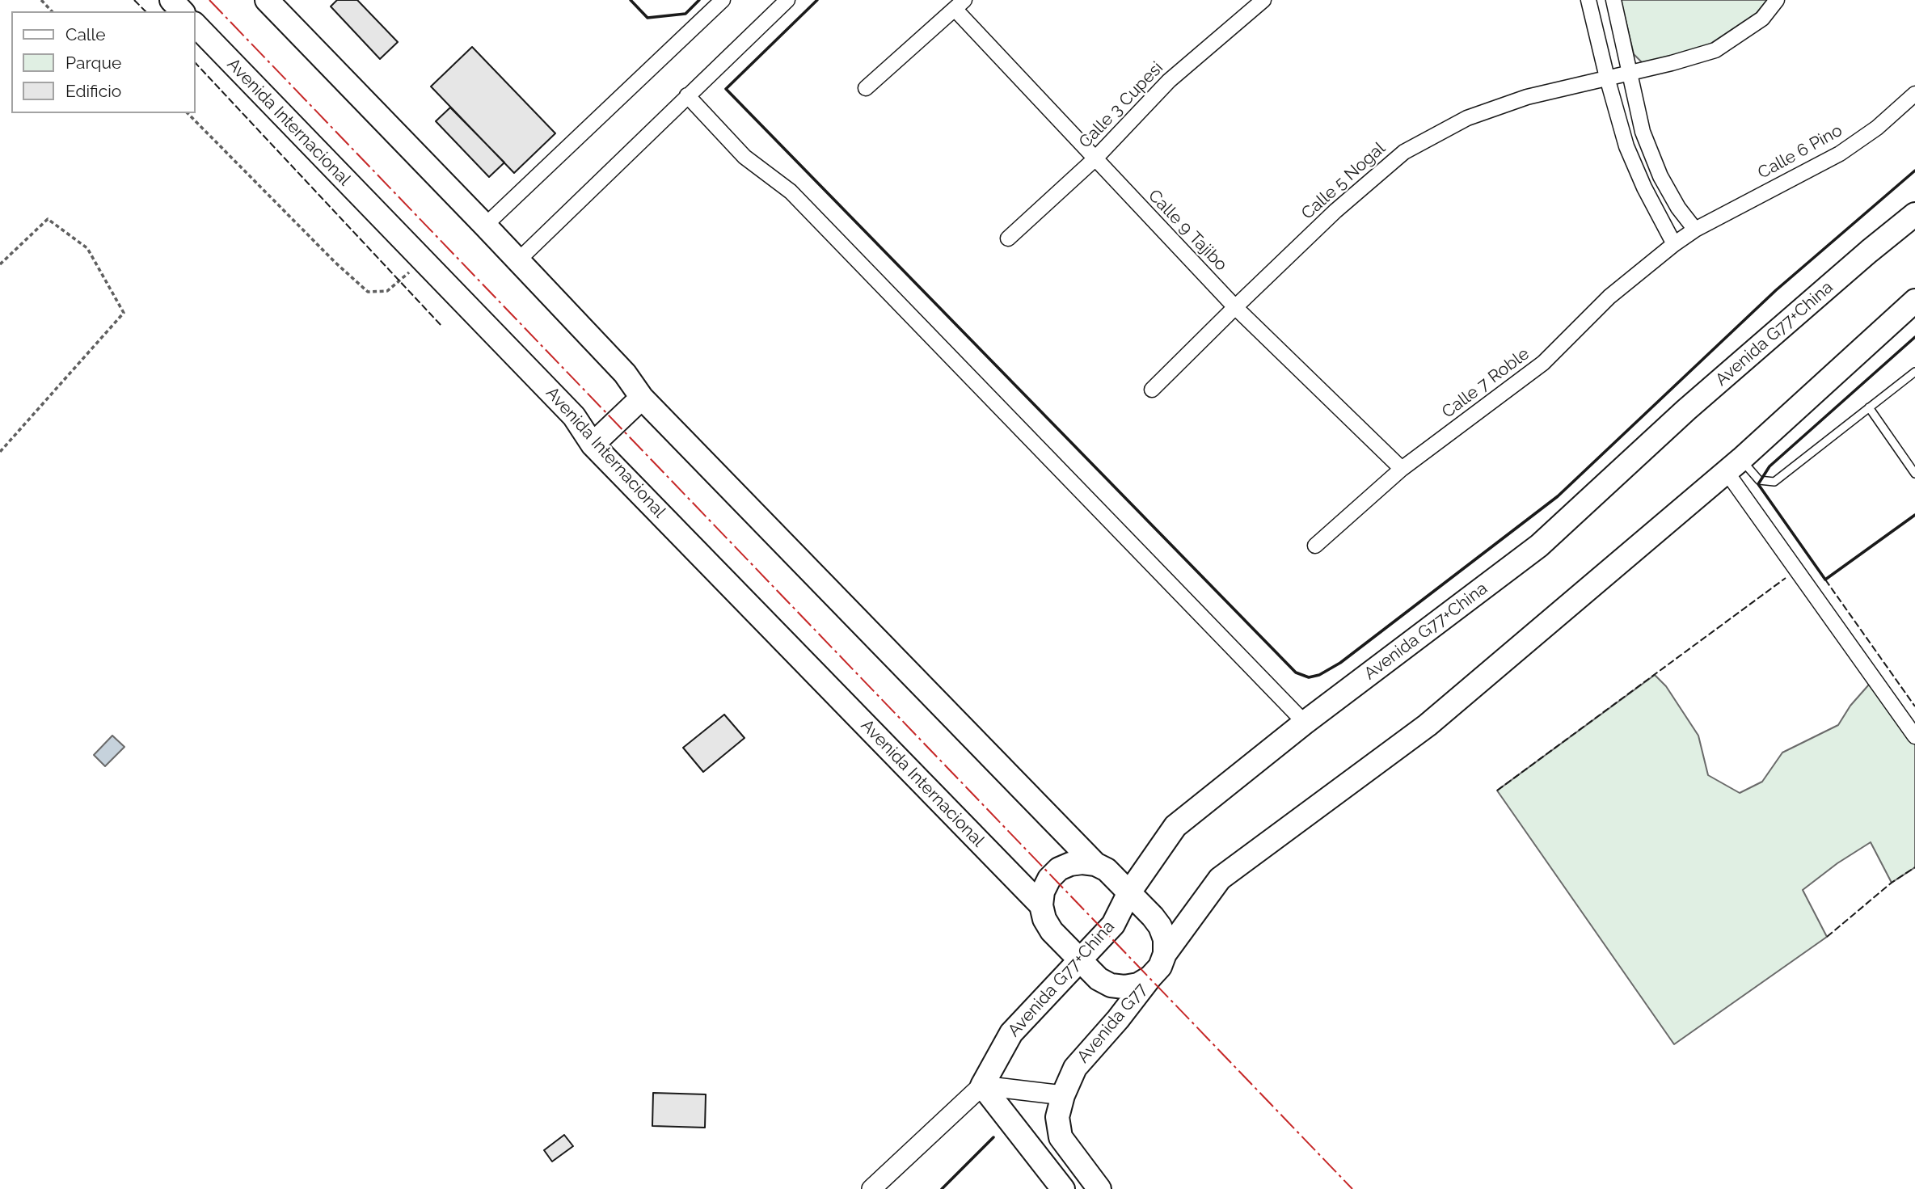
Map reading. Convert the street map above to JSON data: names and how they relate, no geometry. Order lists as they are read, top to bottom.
{
  "streets": {
    "main road": ["Avenida Internacional", "Avenida G77+China", "Avenida G77"],
    "street": [
      "Calle 3 Cupesi",
      "Calle 6 Pino",
      "Calle 5 Nogal",
      "Calle 9 Tajibo",
      "Calle 7 Roble"
    ]
  },
  "crossings": [
    ["Calle 3 Cupesi", "Calle 9 Tajibo"],
    ["Avenida Internacional", "Avenida G77+China"],
    ["Calle 6 Pino", "Calle 7 Roble"],
    ["Calle 5 Nogal", "Calle 9 Tajibo"],
    ["Calle 9 Tajibo", "Calle 7 Roble"]
  ],
  "legend": ["Calle", "Parque", "Edificio"]
}
